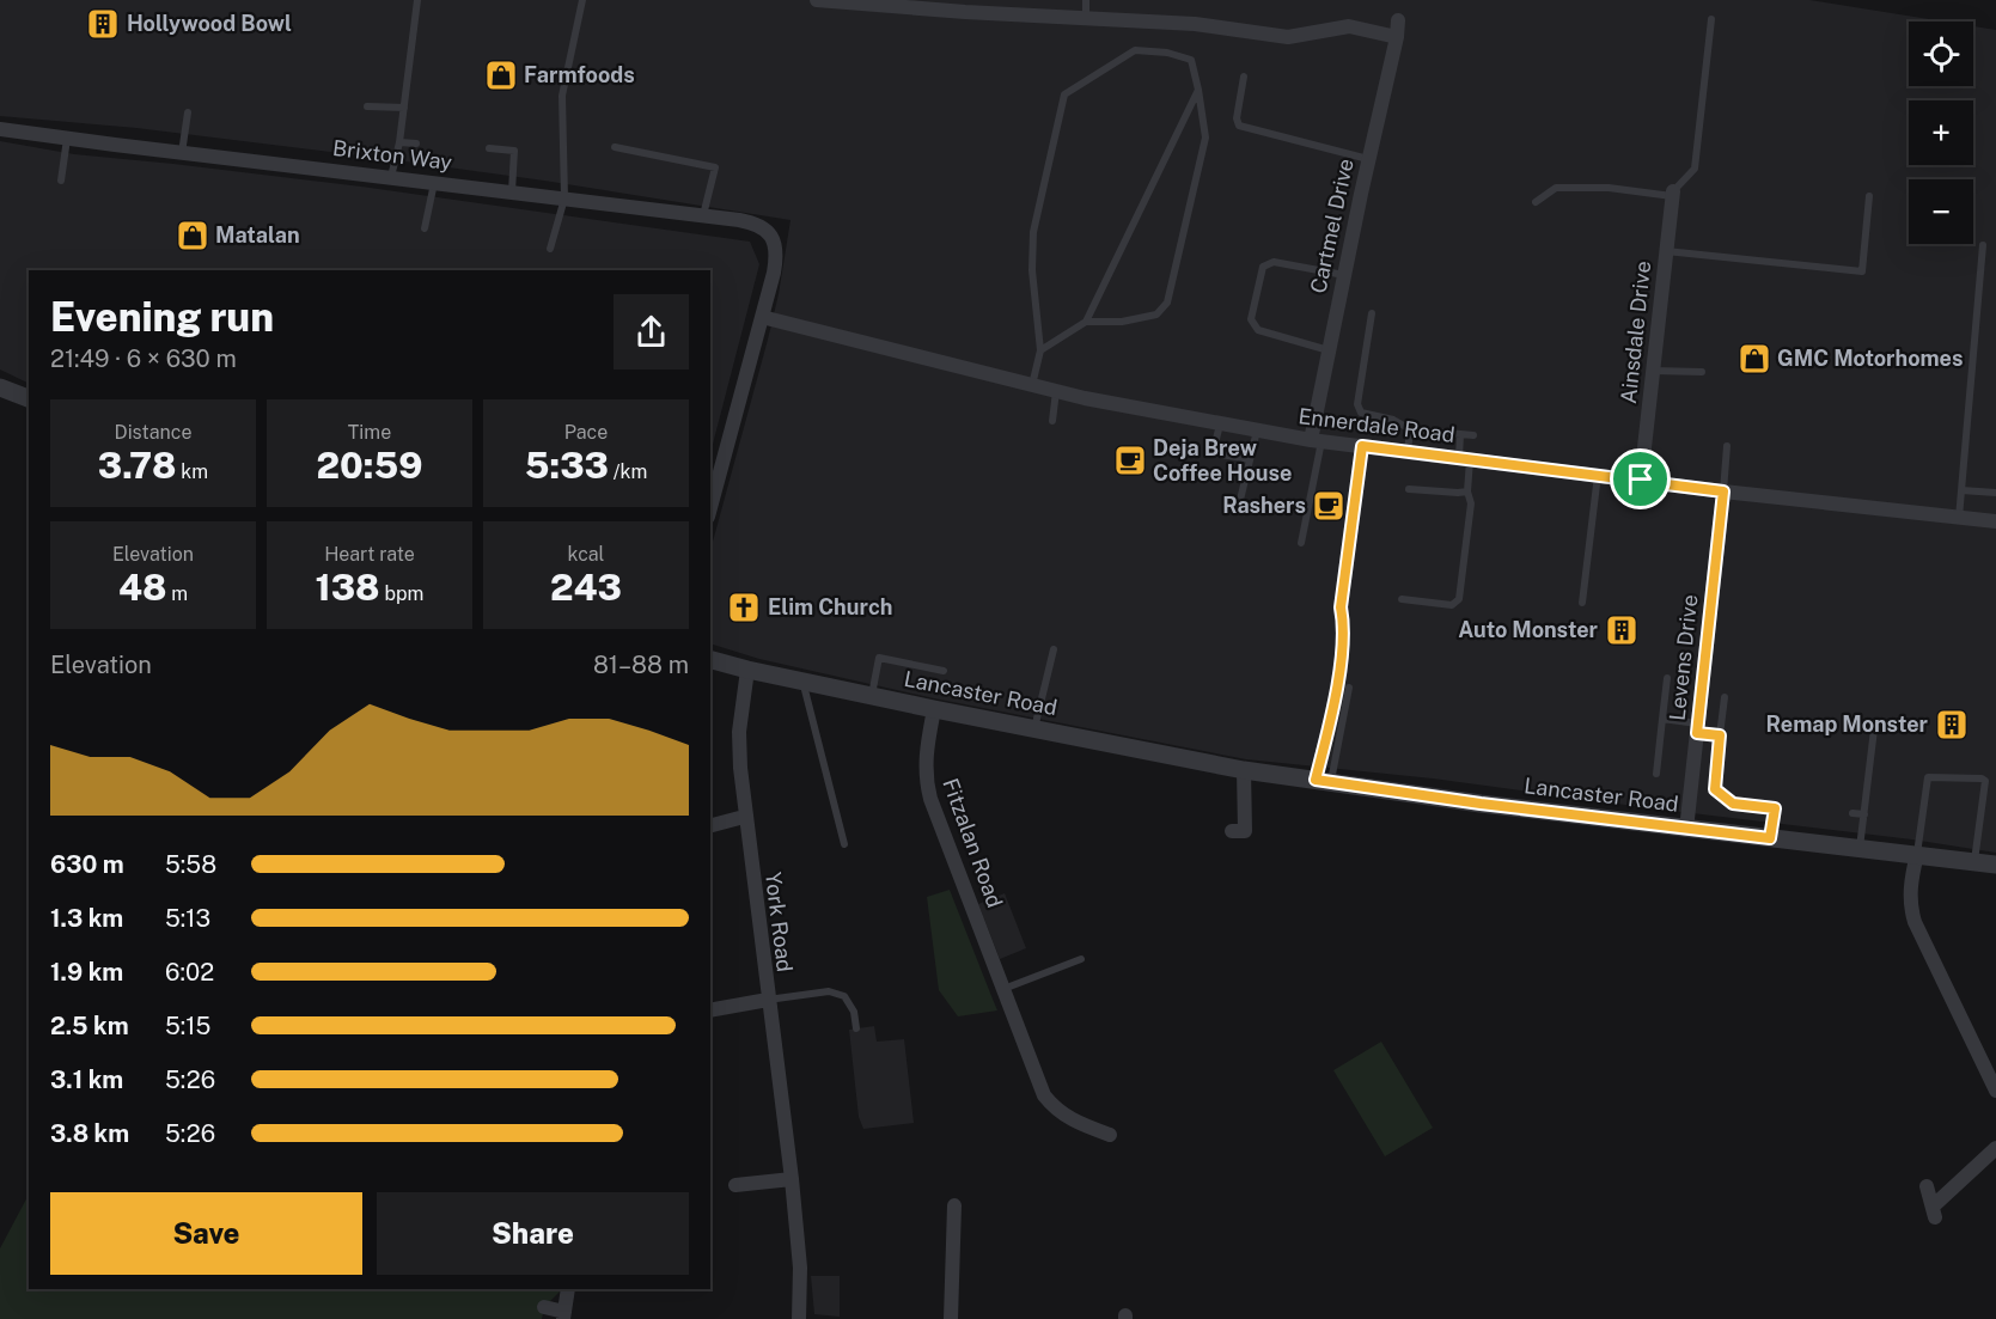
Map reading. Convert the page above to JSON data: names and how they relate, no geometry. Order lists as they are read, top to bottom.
{
  "streets": {
    "street": [
      "Brixton Way",
      "Cartmel Drive",
      "Ainsdale Drive",
      "Ennerdale Road",
      "Levens Drive",
      "Lancaster Road",
      "Fitzalan Road",
      "York Road"
    ]
  },
  "crossings": [
    ["Brixton Way", "Ennerdale Road"],
    ["Cartmel Drive", "Ennerdale Road"],
    ["Ainsdale Drive", "Ennerdale Road"],
    ["Ennerdale Road", "Levens Drive"],
    ["Levens Drive", "Lancaster Road"],
    ["Lancaster Road", "Fitzalan Road"],
    ["Lancaster Road", "York Road"]
  ],
  "places": {
    "building": ["Hollywood Bowl", "Auto Monster", "Remap Monster"],
    "shop": ["Farmfoods", "Matalan", "GMC Motorhomes"],
    "cafe": ["Deja Brew Coffee House", "Rashers"],
    "church": ["Elim Church"]
  },
  "page": {
    "map_buttons": ["+", "−"],
    "heading": ["Evening run", "21:49 · 6 × 630 m"],
    "stats": [
      ["Distance", "3.78 km"],
      ["Time", "20:59"],
      ["Pace", "5:33 /km"],
      ["Elevation", "48 m"],
      ["Heart rate", "138 bpm"],
      ["kcal", "243"]
    ],
    "chart": ["Elevation", "81–88 m"],
    "list": [
      {
        "name": "630 m",
        "note": "5:58"
      },
      {
        "name": "1.3 km",
        "note": "5:13"
      },
      {
        "name": "1.9 km",
        "note": "6:02"
      },
      {
        "name": "2.5 km",
        "note": "5:15"
      },
      {
        "name": "3.1 km",
        "note": "5:26"
      },
      {
        "name": "3.8 km",
        "note": "5:26"
      }
    ],
    "buttons": ["Save", "Share"]
  }
}
